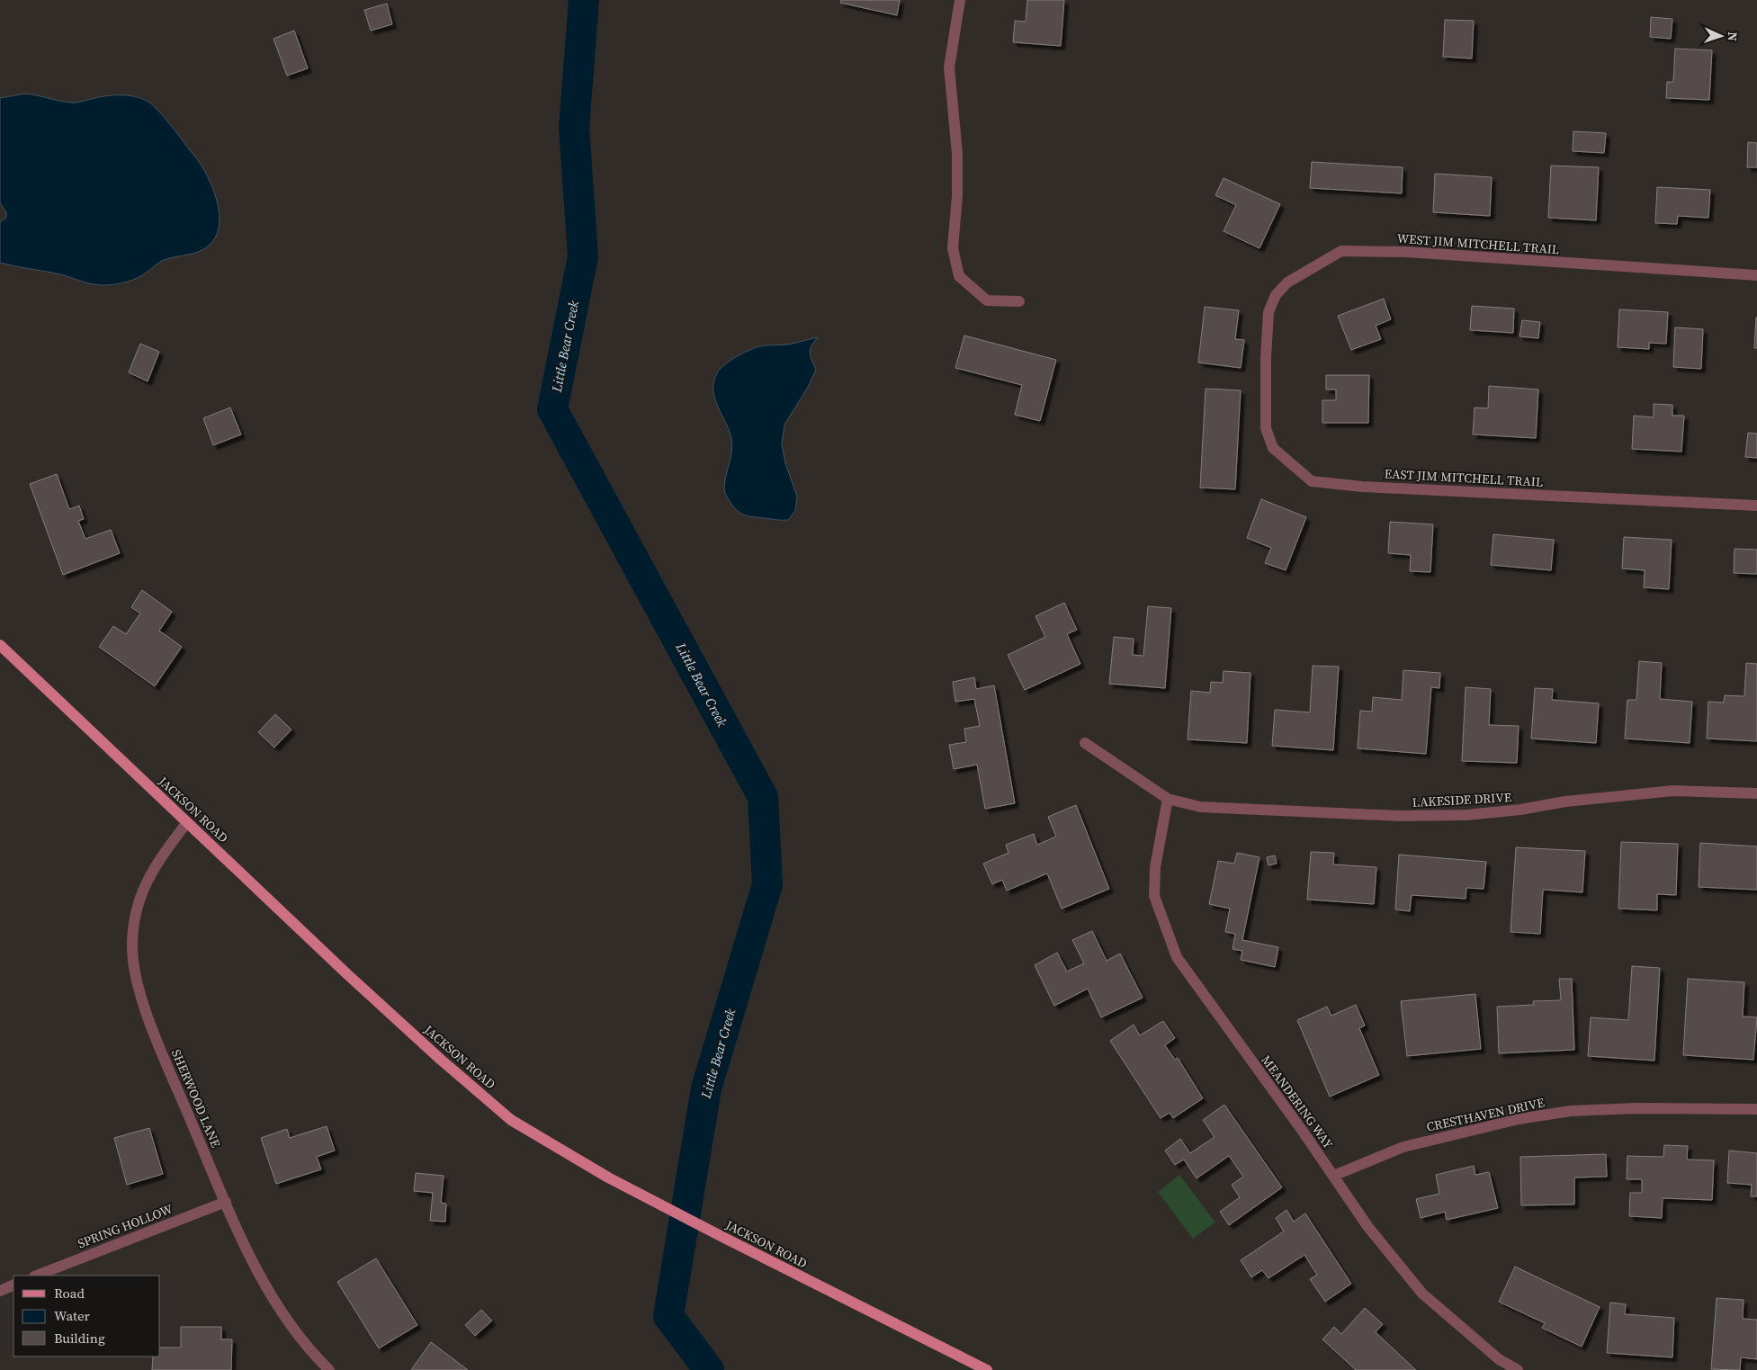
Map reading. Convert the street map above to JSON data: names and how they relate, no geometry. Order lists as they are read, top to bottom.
{
  "streets": {
    "main road": ["JACKSON ROAD"],
    "street": [
      "WEST JIM MITCHELL TRAIL",
      "EAST JIM MITCHELL TRAIL",
      "LAKESIDE DRIVE",
      "SHERWOOD LANE",
      "MEANDERING WAY",
      "CRESTHAVEN DRIVE",
      "SPRING HOLLOW"
    ]
  },
  "crossings": [
    ["WEST JIM MITCHELL TRAIL", "EAST JIM MITCHELL TRAIL"],
    ["LAKESIDE DRIVE", "MEANDERING WAY"],
    ["JACKSON ROAD", "SHERWOOD LANE"],
    ["SHERWOOD LANE", "SPRING HOLLOW"],
    ["MEANDERING WAY", "CRESTHAVEN DRIVE"]
  ],
  "water": ["Little Bear Creek"],
  "legend": ["Road", "Water", "Building"],
  "north": "right"
}
